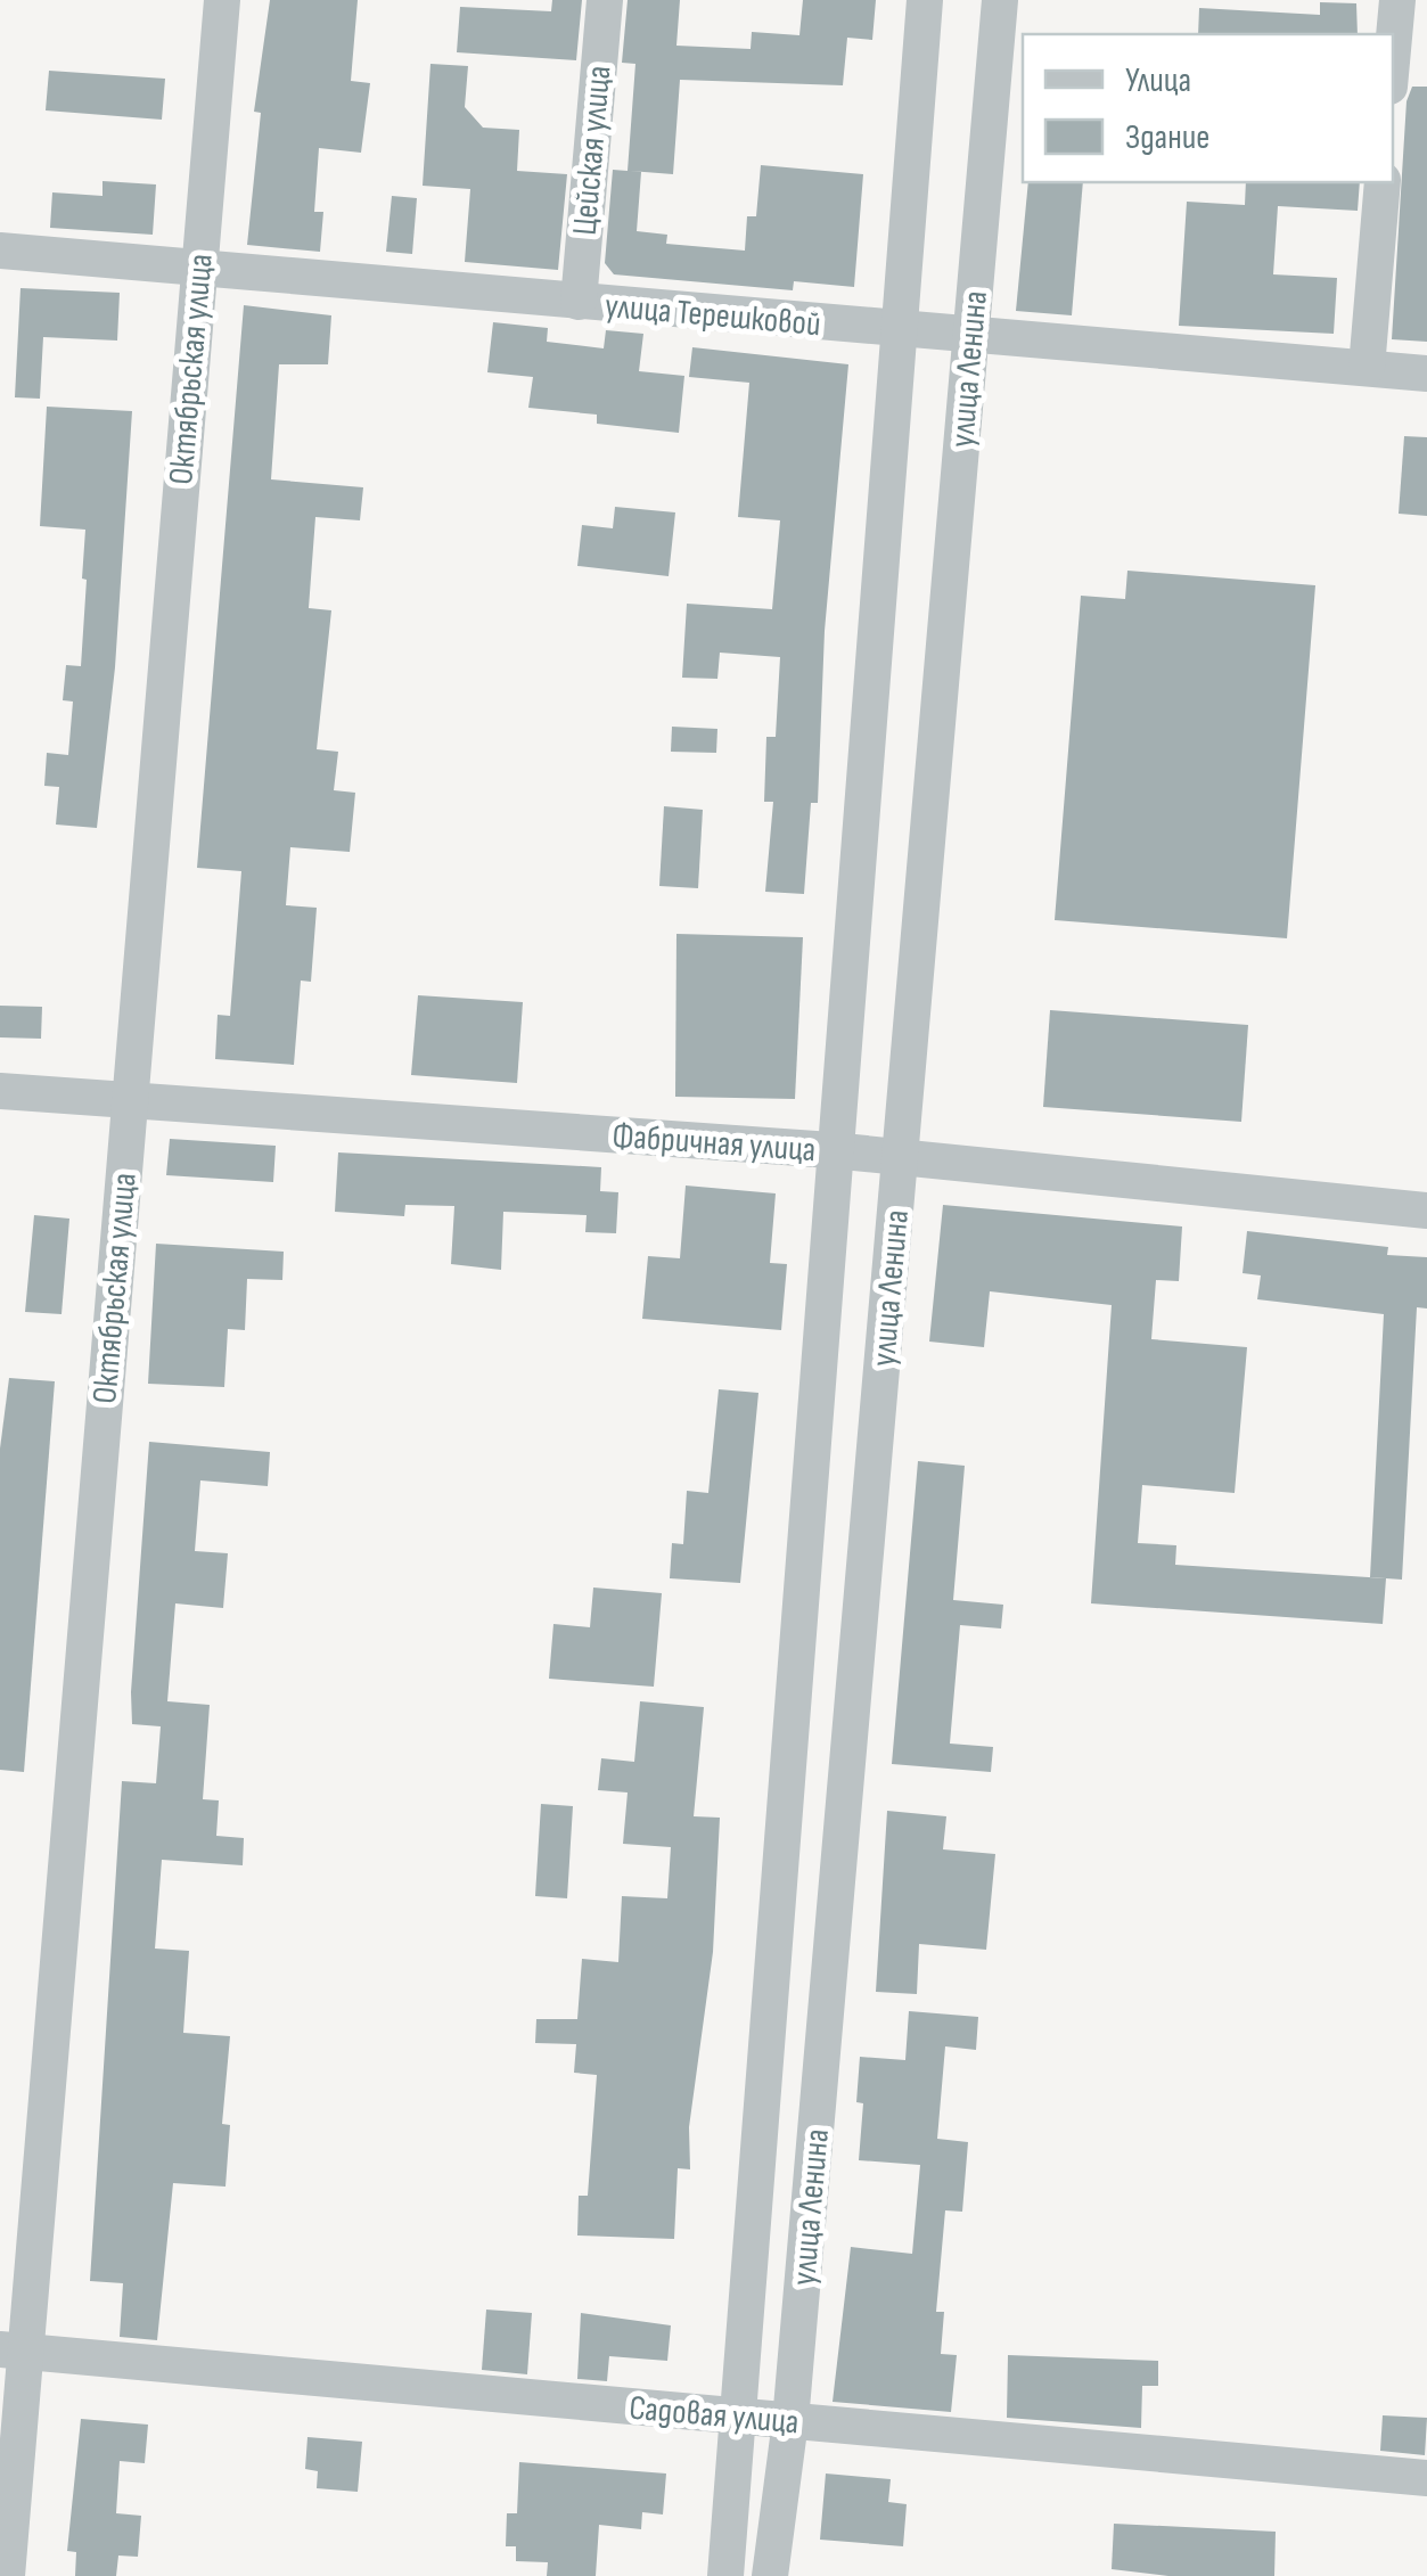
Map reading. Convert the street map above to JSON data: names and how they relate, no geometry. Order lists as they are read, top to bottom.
{
  "streets": {
    "street": [
      "Цейская улица",
      "улица Терешковой",
      "Октябрьская улица",
      "улица Ленина",
      "Фабричная улица",
      "Садовая улица"
    ]
  },
  "crossings": [
    ["Цейская улица", "улица Терешковой"],
    ["улица Терешковой", "Октябрьская улица"],
    ["улица Терешковой", "улица Ленина"],
    ["Октябрьская улица", "Фабричная улица"],
    ["Октябрьская улица", "Садовая улица"],
    ["улица Ленина", "Фабричная улица"],
    ["улица Ленина", "Садовая улица"]
  ],
  "legend": ["Улица", "Здание"]
}
